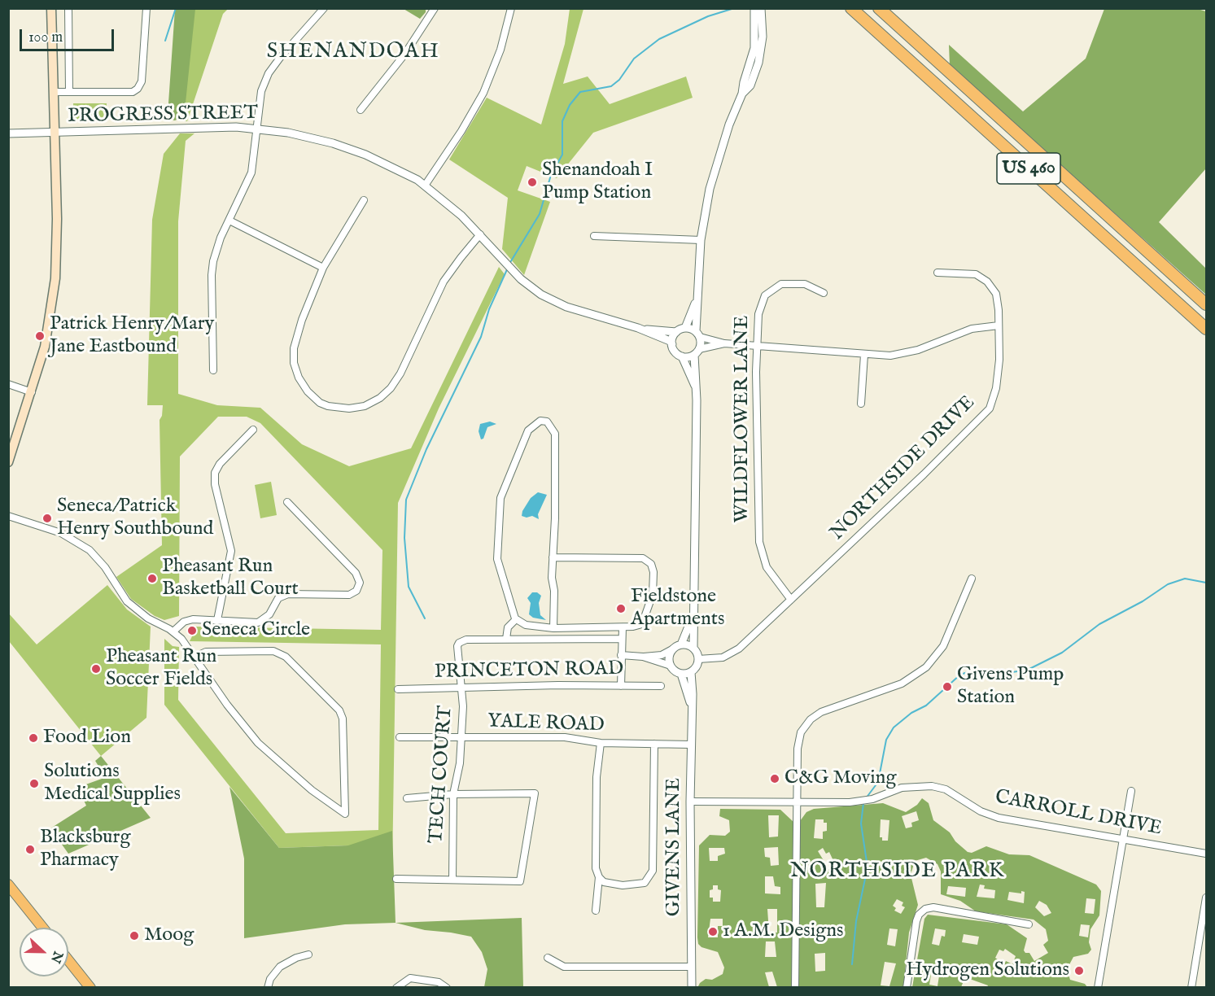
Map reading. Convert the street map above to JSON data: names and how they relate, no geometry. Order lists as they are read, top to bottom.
{
  "streets": {
    "highway": ["US 460"],
    "street": [
      "PROGRESS STREET",
      "WILDFLOWER LANE",
      "NORTHSIDE DRIVE",
      "PRINCETON ROAD",
      "YALE ROAD",
      "TECH COURT",
      "CARROLL DRIVE",
      "GIVENS LANE"
    ]
  },
  "crossings": [
    ["WILDFLOWER LANE", "NORTHSIDE DRIVE"],
    ["NORTHSIDE DRIVE", "GIVENS LANE"],
    ["PRINCETON ROAD", "TECH COURT"],
    ["YALE ROAD", "TECH COURT"],
    ["YALE ROAD", "GIVENS LANE"],
    ["CARROLL DRIVE", "GIVENS LANE"]
  ],
  "districts": ["SHENANDOAH", "NORTHSIDE PARK"],
  "places": [
    "Shenandoah I Pump Station",
    "Patrick Henry/Mary Jane Eastbound",
    "Seneca/Patrick Henry Southbound",
    "Pheasant Run Basketball Court",
    "Fieldstone Apartments",
    "Seneca Circle",
    "Pheasant Run Soccer Fields",
    "Givens Pump Station",
    "Food Lion",
    "C&G Moving",
    "Solutions Medical Supplies",
    "Blacksburg Pharmacy",
    "1 A.M. Designs",
    "Moog",
    "Hydrogen Solutions"
  ],
  "scale_bar": "100 m",
  "north": "right"
}
